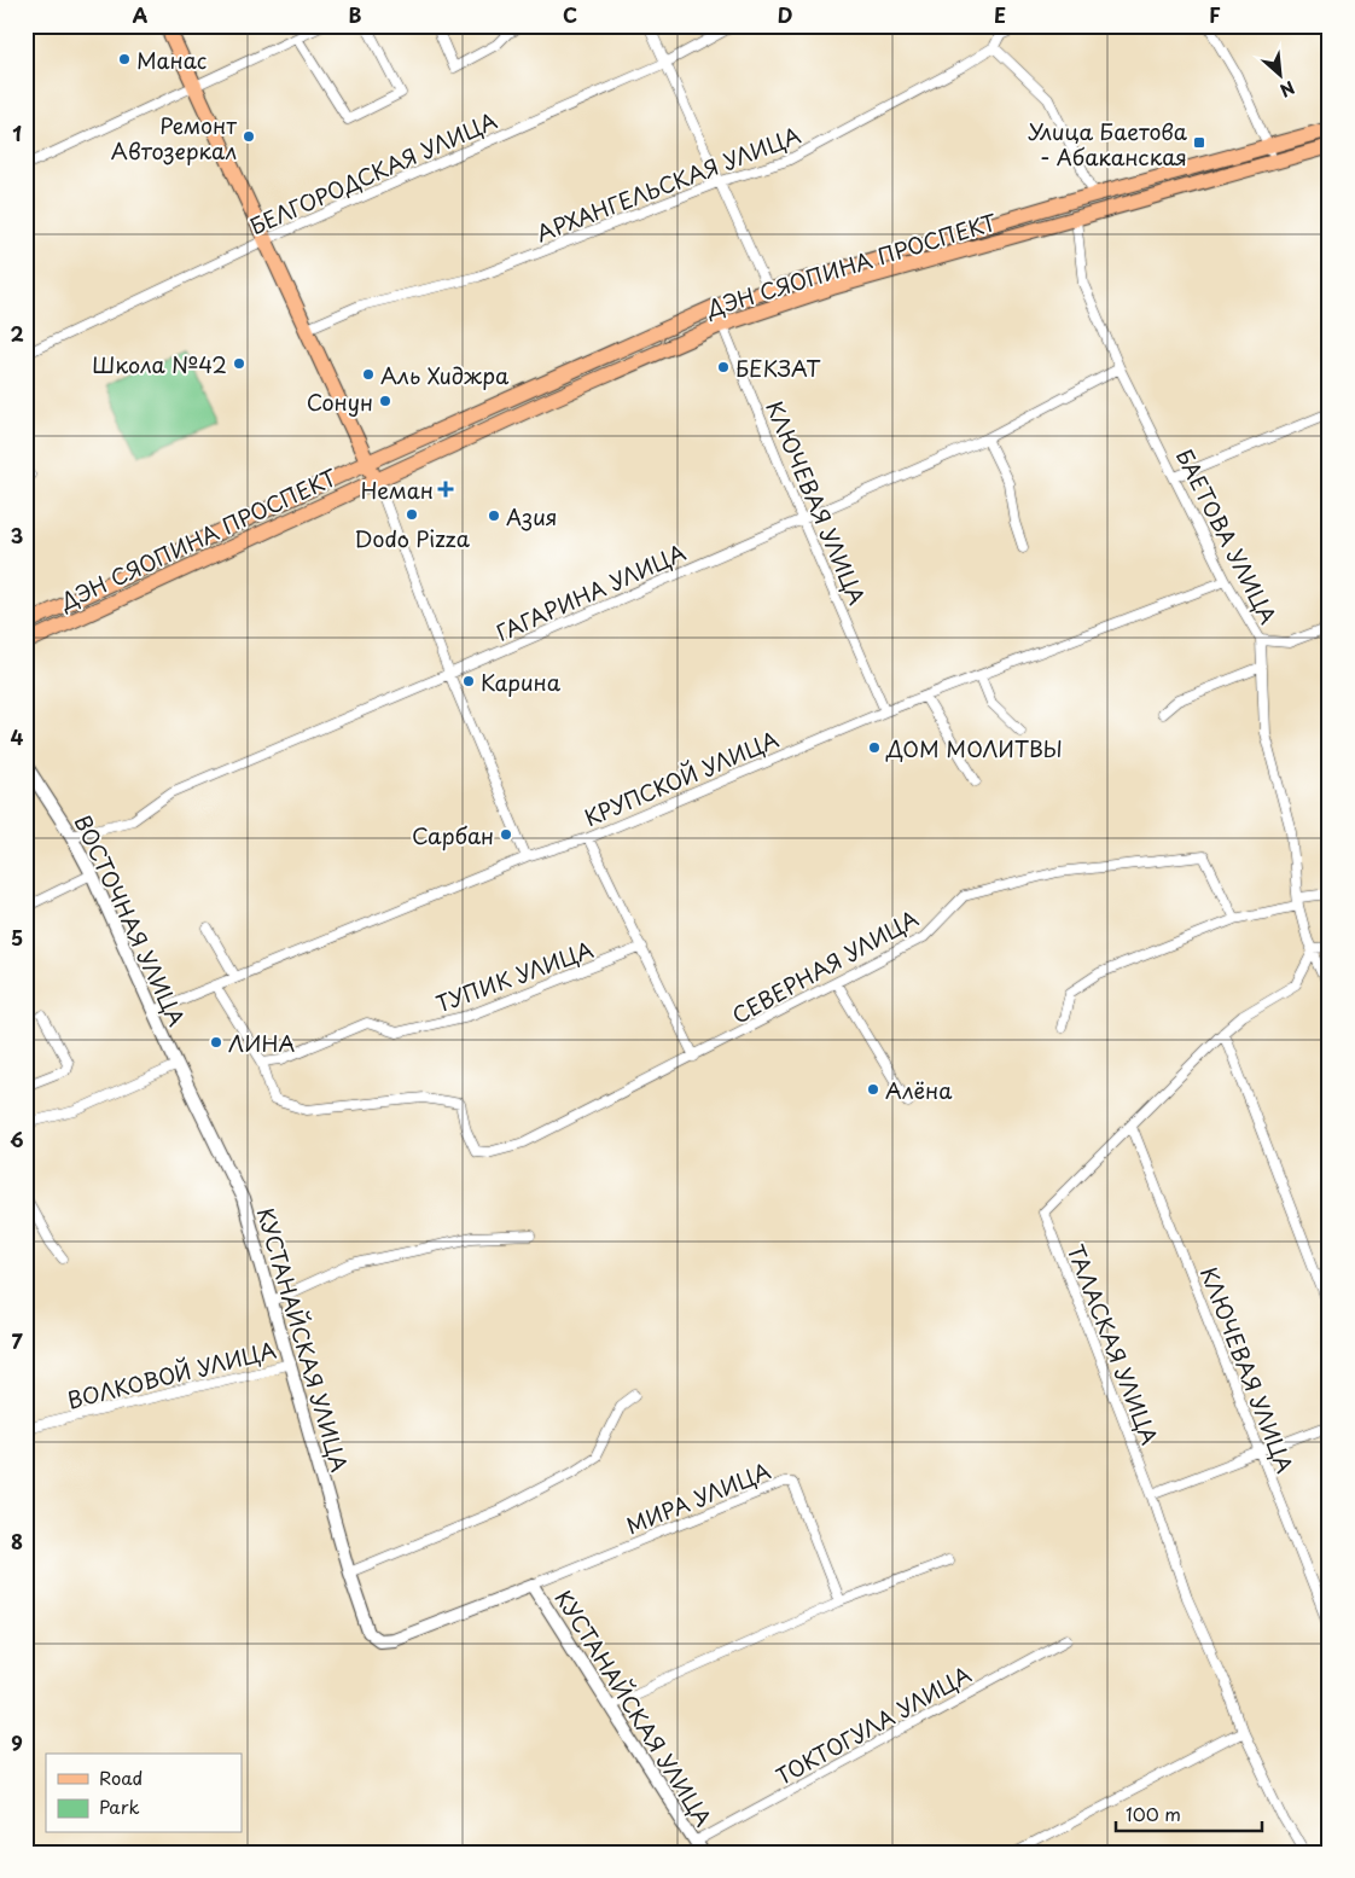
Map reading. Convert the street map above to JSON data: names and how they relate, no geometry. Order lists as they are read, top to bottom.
{
  "streets": {
    "main road": ["ДЭН СЯОПИНА ПРОСПЕКТ"],
    "street": [
      "БЕЛГОРОДСКАЯ УЛИЦА",
      "АРХАНГЕЛЬСКАЯ УЛИЦА",
      "КЛЮЧЕВАЯ УЛИЦА",
      "БАЕТОВА УЛИЦА",
      "ГАГАРИНА УЛИЦА",
      "КРУПСКОЙ УЛИЦА",
      "ВОСТОЧНАЯ УЛИЦА",
      "СЕВЕРНАЯ УЛИЦА",
      "ТУПИК УЛИЦА",
      "КУСТАНАЙСКАЯ УЛИЦА",
      "ТАЛАСКАЯ УЛИЦА",
      "ВОЛКОВОЙ УЛИЦА",
      "МИРА УЛИЦА",
      "ТОКТОГУЛА УЛИЦА"
    ]
  },
  "crossings": [
    ["ДЭН СЯОПИНА ПРОСПЕКТ", "КЛЮЧЕВАЯ УЛИЦА"],
    ["ДЭН СЯОПИНА ПРОСПЕКТ", "БАЕТОВА УЛИЦА"],
    ["КЛЮЧЕВАЯ УЛИЦА", "ГАГАРИНА УЛИЦА"],
    ["КЛЮЧЕВАЯ УЛИЦА", "КРУПСКОЙ УЛИЦА"],
    ["КЛЮЧЕВАЯ УЛИЦА", "ТАЛАСКАЯ УЛИЦА"],
    ["БАЕТОВА УЛИЦА", "ГАГАРИНА УЛИЦА"],
    ["БАЕТОВА УЛИЦА", "КРУПСКОЙ УЛИЦА"],
    ["БАЕТОВА УЛИЦА", "ТАЛАСКАЯ УЛИЦА"],
    ["ГАГАРИНА УЛИЦА", "ВОСТОЧНАЯ УЛИЦА"],
    ["КРУПСКОЙ УЛИЦА", "ВОСТОЧНАЯ УЛИЦА"],
    ["ВОСТОЧНАЯ УЛИЦА", "КУСТАНАЙСКАЯ УЛИЦА"],
    ["СЕВЕРНАЯ УЛИЦА", "ТУПИК УЛИЦА"],
    ["КУСТАНАЙСКАЯ УЛИЦА", "ВОЛКОВОЙ УЛИЦА"],
    ["КУСТАНАЙСКАЯ УЛИЦА", "МИРА УЛИЦА"],
    ["КУСТАНАЙСКАЯ УЛИЦА", "ТОКТОГУЛА УЛИЦА"]
  ],
  "places": {
    "other": [
      "Манас",
      "Ремонт Автозеркал",
      "Школа №42",
      "БЕКЗАТ",
      "Аль Хиджра",
      "Сонун",
      "Dodo Pizza",
      "Азия",
      "Карина",
      "ДОМ МОЛИТВЫ",
      "Сарбан",
      "ЛИНА",
      "Алёна"
    ],
    "transit": ["Улица Баетова - Абаканская"],
    "health": ["Неман"]
  },
  "legend": ["Road", "Park"],
  "scale_bar": "100 m",
  "north": "bottom right",
  "grid": {
    "columns": [
      "A",
      "B",
      "C",
      "D",
      "E",
      "F"
    ],
    "rows": [
      "1",
      "2",
      "3",
      "4",
      "5",
      "6",
      "7",
      "8",
      "9"
    ]
  }
}
